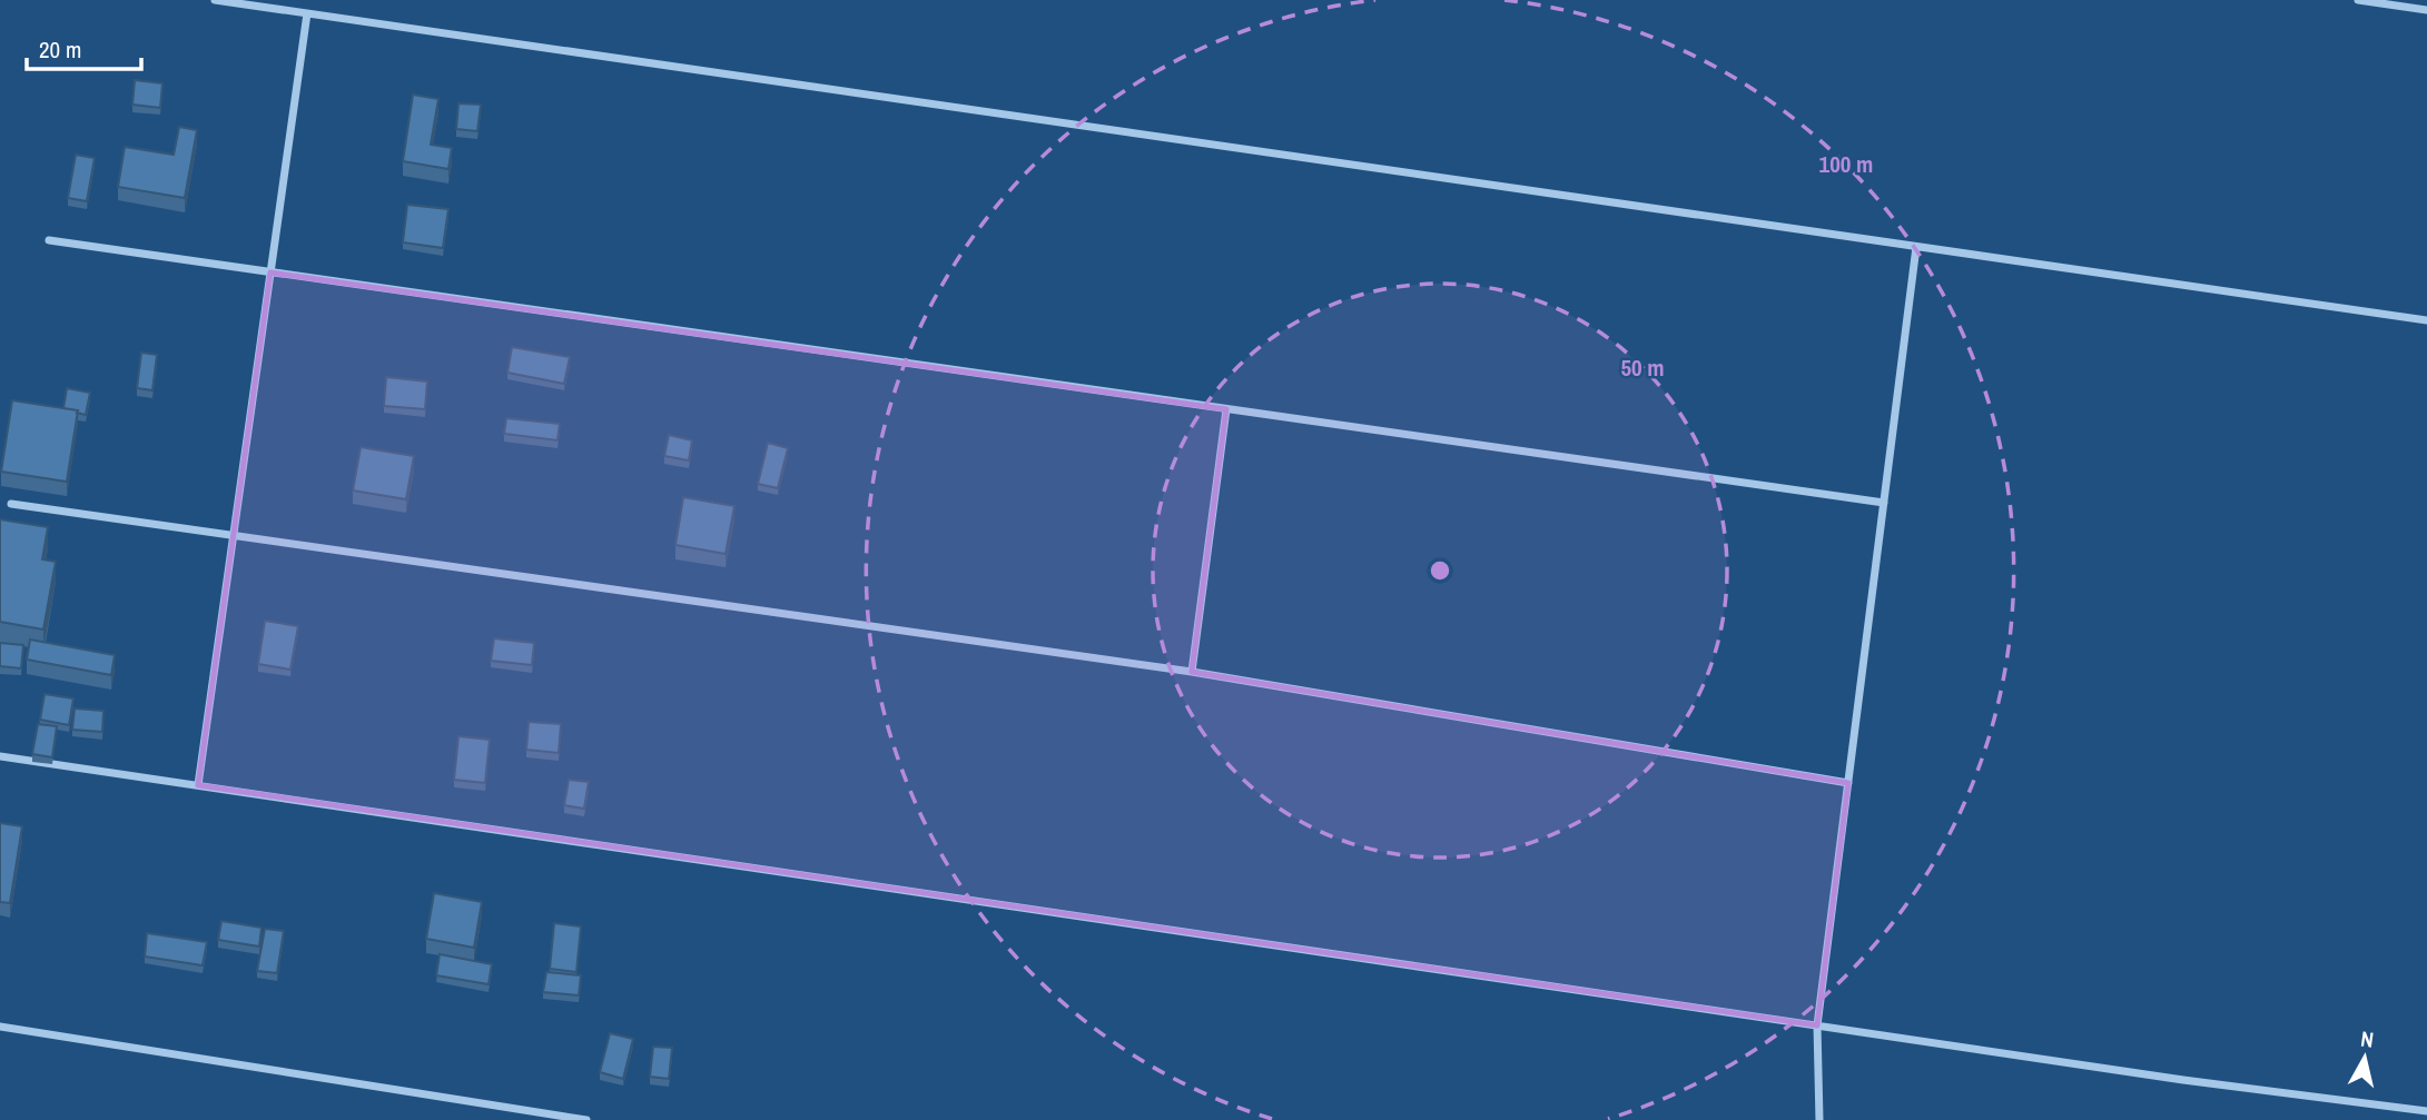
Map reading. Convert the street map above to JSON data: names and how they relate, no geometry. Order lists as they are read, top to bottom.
{
  "scale_bar": "20 m",
  "north": "top",
  "rings": ["100 m", "50 m"]
}
